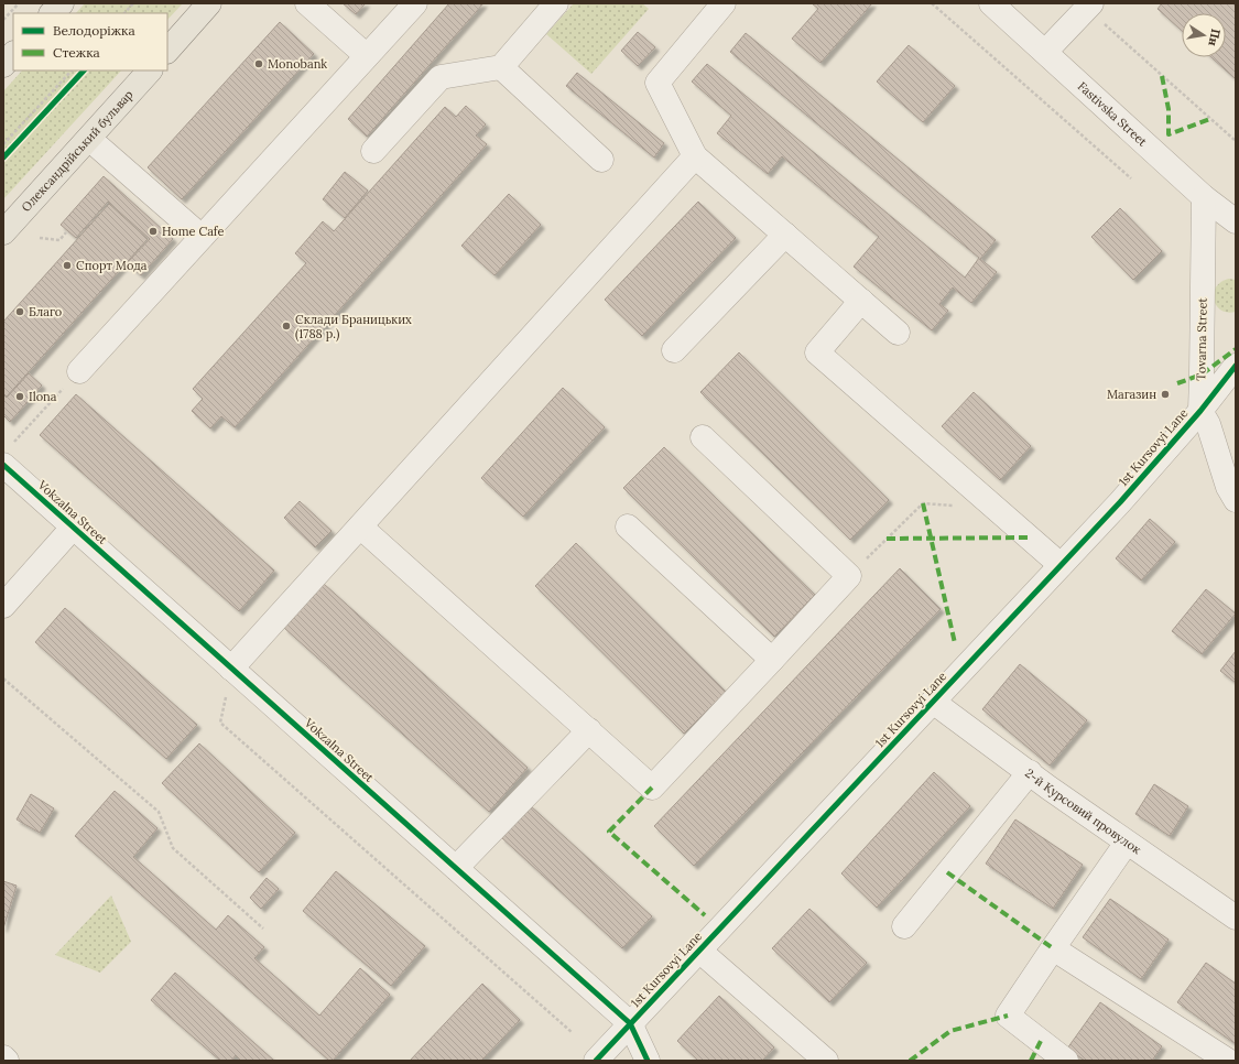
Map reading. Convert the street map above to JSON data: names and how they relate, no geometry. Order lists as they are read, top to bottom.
{
  "streets": {
    "main road": ["Олександрійський бульвар"],
    "street": [
      "Fastivska Street",
      "Tovarna Street",
      "1st Kursovyi Lane",
      "Vokzalna Street",
      "2-й Курсовий провулок"
    ]
  },
  "crossings": [
    ["Fastivska Street", "Tovarna Street"],
    ["Tovarna Street", "1st Kursovyi Lane"],
    ["1st Kursovyi Lane", "Vokzalna Street"],
    ["1st Kursovyi Lane", "2-й Курсовий провулок"]
  ],
  "places": [
    "Monobank",
    "Home Cafe",
    "Спорт Мода",
    "Благо",
    "Склади Браницьких (1788 р.)",
    "Магазин",
    "Ilona"
  ],
  "legend": ["Велодоріжка", "Стежка"],
  "north": "right"
}
